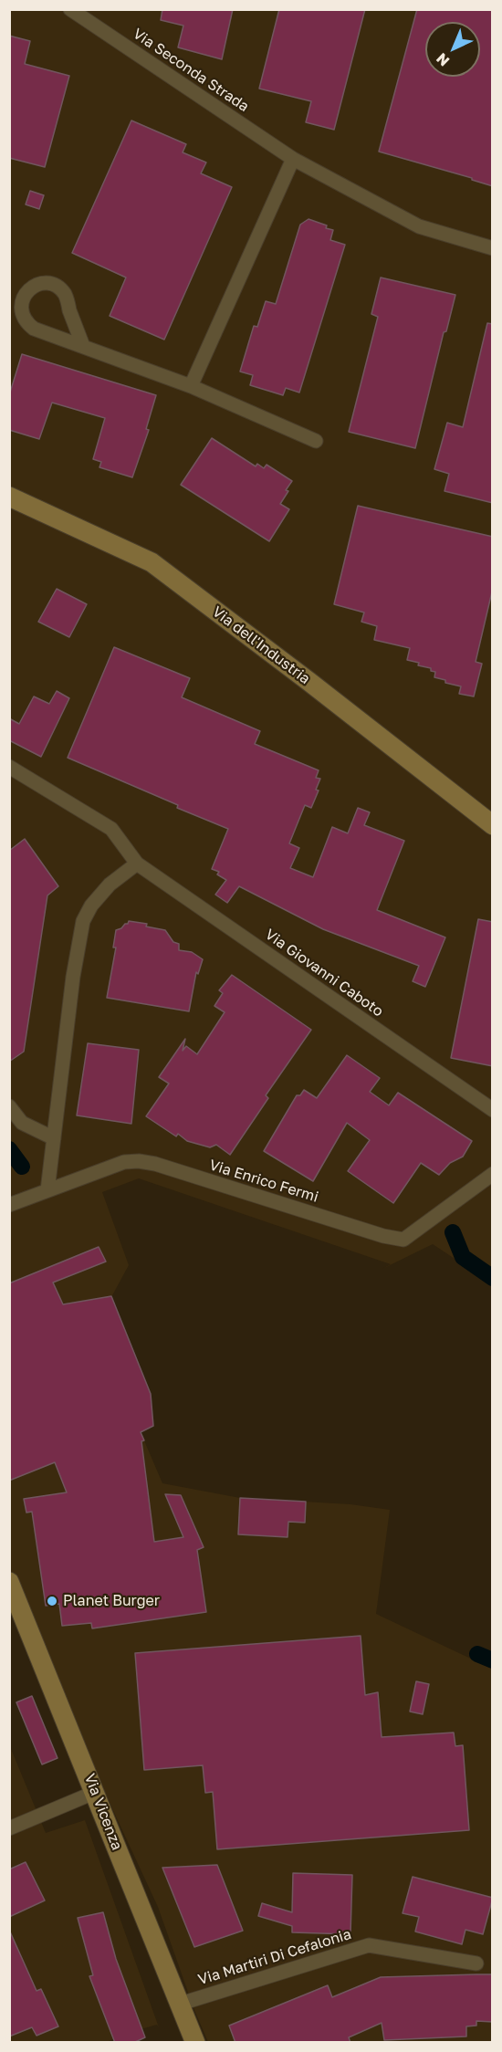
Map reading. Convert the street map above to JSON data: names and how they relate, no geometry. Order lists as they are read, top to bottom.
{
  "streets": {
    "main road": ["Via dell'Industria", "Via Vicenza"],
    "street": [
      "Via Seconda Strada",
      "Via Giovanni Caboto",
      "Via Enrico Fermi",
      "Via Martiri Di Cefalonia"
    ]
  },
  "crossings": [
    ["Via Vicenza", "Via Martiri Di Cefalonia"]
  ],
  "places": ["Planet Burger"],
  "north": "bottom left"
}
